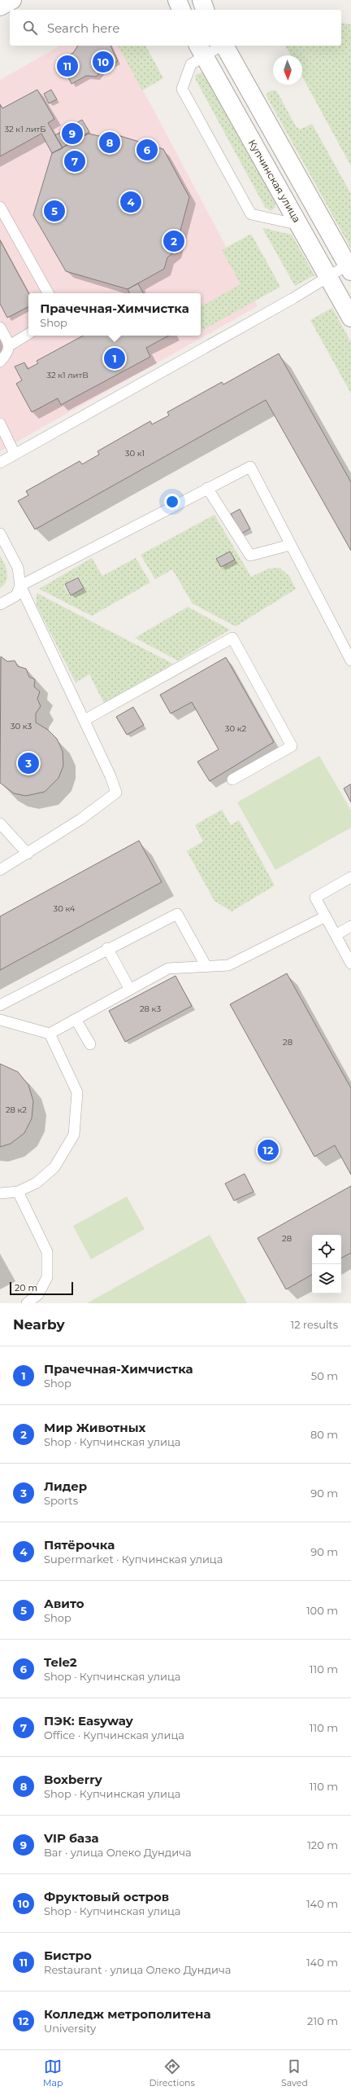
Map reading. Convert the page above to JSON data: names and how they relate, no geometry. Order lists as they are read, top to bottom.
{
  "streets": {
    "street": ["Купчинская улица"]
  },
  "house_numbers": [
    "32 к1 литБ",
    "32 к1 литВ",
    "30 к1",
    "30 к3",
    "30 к2",
    "30 к4",
    "28 к3",
    "28",
    "28 к2",
    "28"
  ],
  "scale_bar": "20 m",
  "north": "bottom",
  "page": {
    "search": "Search here",
    "pins": [
      "10",
      "11",
      "9",
      "8",
      "6",
      "7",
      "4",
      "5",
      "2",
      "1",
      "3",
      "12"
    ],
    "popup": ["Прачечная-Химчистка", "Shop"],
    "scale": "20 m",
    "heading": ["Nearby", "12 results"],
    "list": [
      {
        "mark": "1",
        "name": "Прачечная-Химчистка",
        "note": "Shop",
        "value": "50 m"
      },
      {
        "mark": "2",
        "name": "Мир Животных",
        "note": "Shop · Купчинская улица",
        "value": "80 m"
      },
      {
        "mark": "3",
        "name": "Лидер",
        "note": "Sports",
        "value": "90 m"
      },
      {
        "mark": "4",
        "name": "Пятёрочка",
        "note": "Supermarket · Купчинская улица",
        "value": "90 m"
      },
      {
        "mark": "5",
        "name": "Авито",
        "note": "Shop",
        "value": "100 m"
      },
      {
        "mark": "6",
        "name": "Tele2",
        "note": "Shop · Купчинская улица",
        "value": "110 m"
      },
      {
        "mark": "7",
        "name": "ПЭК: Easyway",
        "note": "Office · Купчинская улица",
        "value": "110 m"
      },
      {
        "mark": "8",
        "name": "Boxberry",
        "note": "Shop · Купчинская улица",
        "value": "110 m"
      },
      {
        "mark": "9",
        "name": "VIP база",
        "note": "Bar · улица Олеко Дундича",
        "value": "120 m"
      },
      {
        "mark": "10",
        "name": "Фруктовый остров",
        "note": "Shop · Купчинская улица",
        "value": "140 m"
      },
      {
        "mark": "11",
        "name": "Бистро",
        "note": "Restaurant · улица Олеко Дундича",
        "value": "140 m"
      },
      {
        "mark": "12",
        "name": "Колледж метрополитена",
        "note": "University",
        "value": "210 m"
      }
    ],
    "nav": ["Map", "Directions", "Saved"]
  }
}
